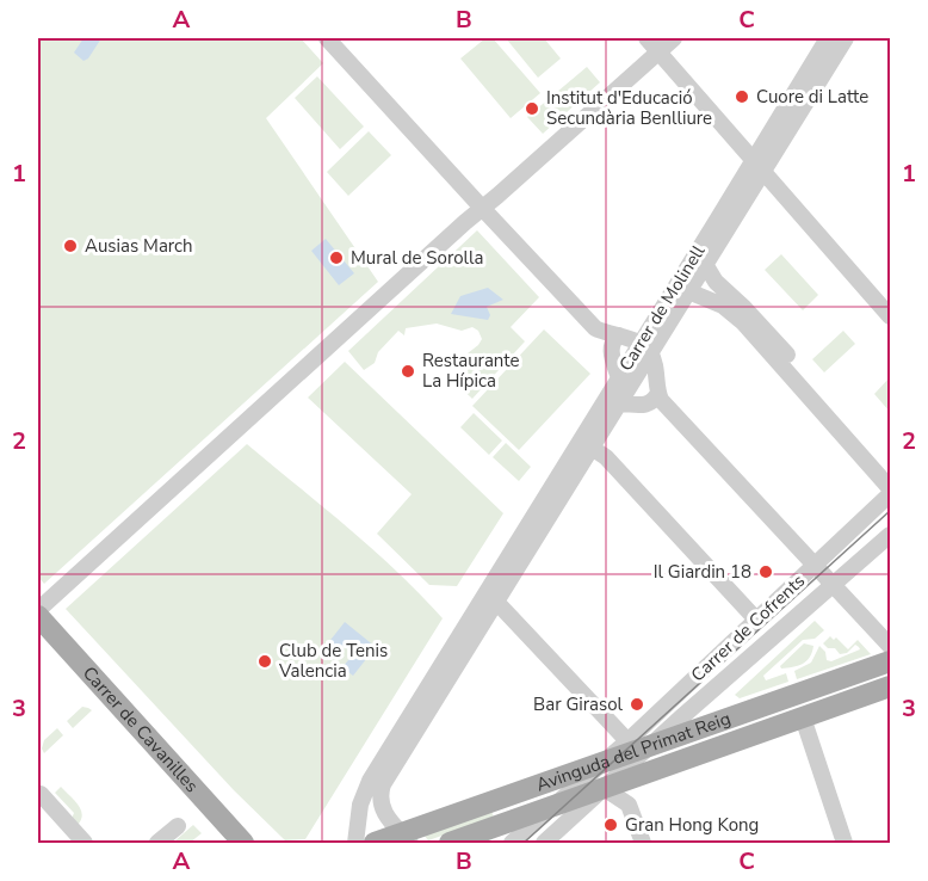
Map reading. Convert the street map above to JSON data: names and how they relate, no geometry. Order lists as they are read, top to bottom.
{
  "streets": {
    "main road": ["Carrer de Cavanilles", "Avinguda del Primat Reig"],
    "street": ["Carrer de Molinell", "Carrer de Cofrents"]
  },
  "crossings": [
    ["Carrer de Molinell", "Avinguda del Primat Reig"],
    ["Carrer de Cofrents", "Avinguda del Primat Reig"]
  ],
  "places": [
    "Cuore di Latte",
    "Institut d'Educació Secundària Benlliure",
    "Ausias March",
    "Mural de Sorolla",
    "Restaurante La Hípica",
    "Il Giardin 18",
    "Club de Tenis Valencia",
    "Bar Girasol",
    "Gran Hong Kong"
  ],
  "grid": {
    "columns": ["A", "B", "C"],
    "rows": ["1", "2", "3"]
  }
}
